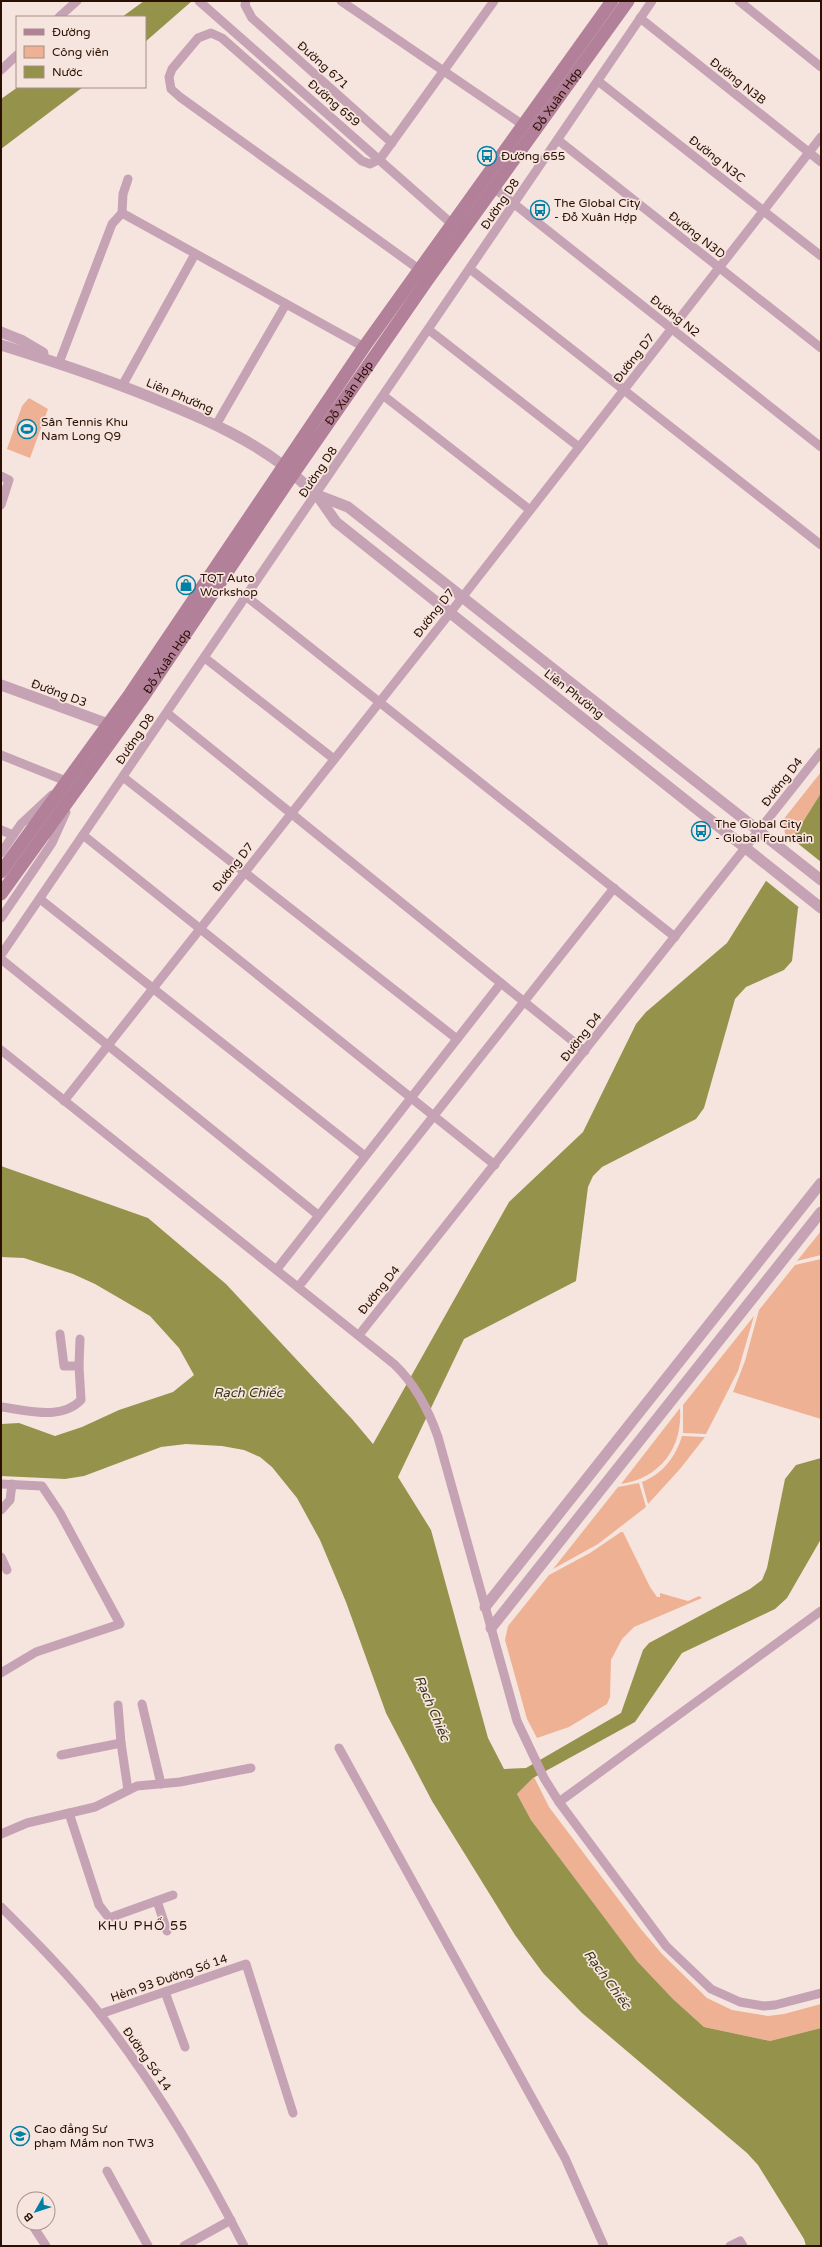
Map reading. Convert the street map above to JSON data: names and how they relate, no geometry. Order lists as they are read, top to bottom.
{
  "streets": {
    "main road": ["Đỗ Xuân Hợp"],
    "street": [
      "Đường 671",
      "Đường N3B",
      "Đường 659",
      "Đường N3C",
      "Đường D8",
      "Đường N3D",
      "Đường N2",
      "Đường D7",
      "Liên Phường",
      "Đường D3",
      "Đường D4",
      "Hẻm 93 Đường Số 14",
      "Đường Số 14"
    ]
  },
  "crossings": [
    ["Đường N3B", "Đường D8"],
    ["Đường N3B", "Đường D7"],
    ["Đỗ Xuân Hợp", "Đường 659"],
    ["Đỗ Xuân Hợp", "Đường N2"],
    ["Đỗ Xuân Hợp", "Liên Phường"],
    ["Đỗ Xuân Hợp", "Đường D3"],
    ["Đường N3C", "Đường D8"],
    ["Đường N3C", "Đường D7"],
    ["Đường D8", "Đường N3D"],
    ["Đường D8", "Đường N2"],
    ["Đường D8", "Liên Phường"],
    ["Đường N3D", "Đường D7"],
    ["Đường N2", "Đường D7"],
    ["Đường D7", "Liên Phường"],
    ["Liên Phường", "Đường D4"],
    ["Hẻm 93 Đường Số 14", "Đường Số 14"]
  ],
  "districts": ["KHU PHỐ 55"],
  "water": ["Rạch Chiếc"],
  "places": {
    "bus stop": ["Đường 655", "The Global City - Đỗ Xuân Hợp", "The Global City - Global Fountain"],
    "sports": ["Sân Tennis Khu Nam Long Q9"],
    "shop": ["TQT Auto Workshop"],
    "school or university": ["Cao đẳng Sư phạm Mầm non TW3"]
  },
  "legend": ["Đường", "Công viên", "Nước"],
  "north": "bottom left"
}
